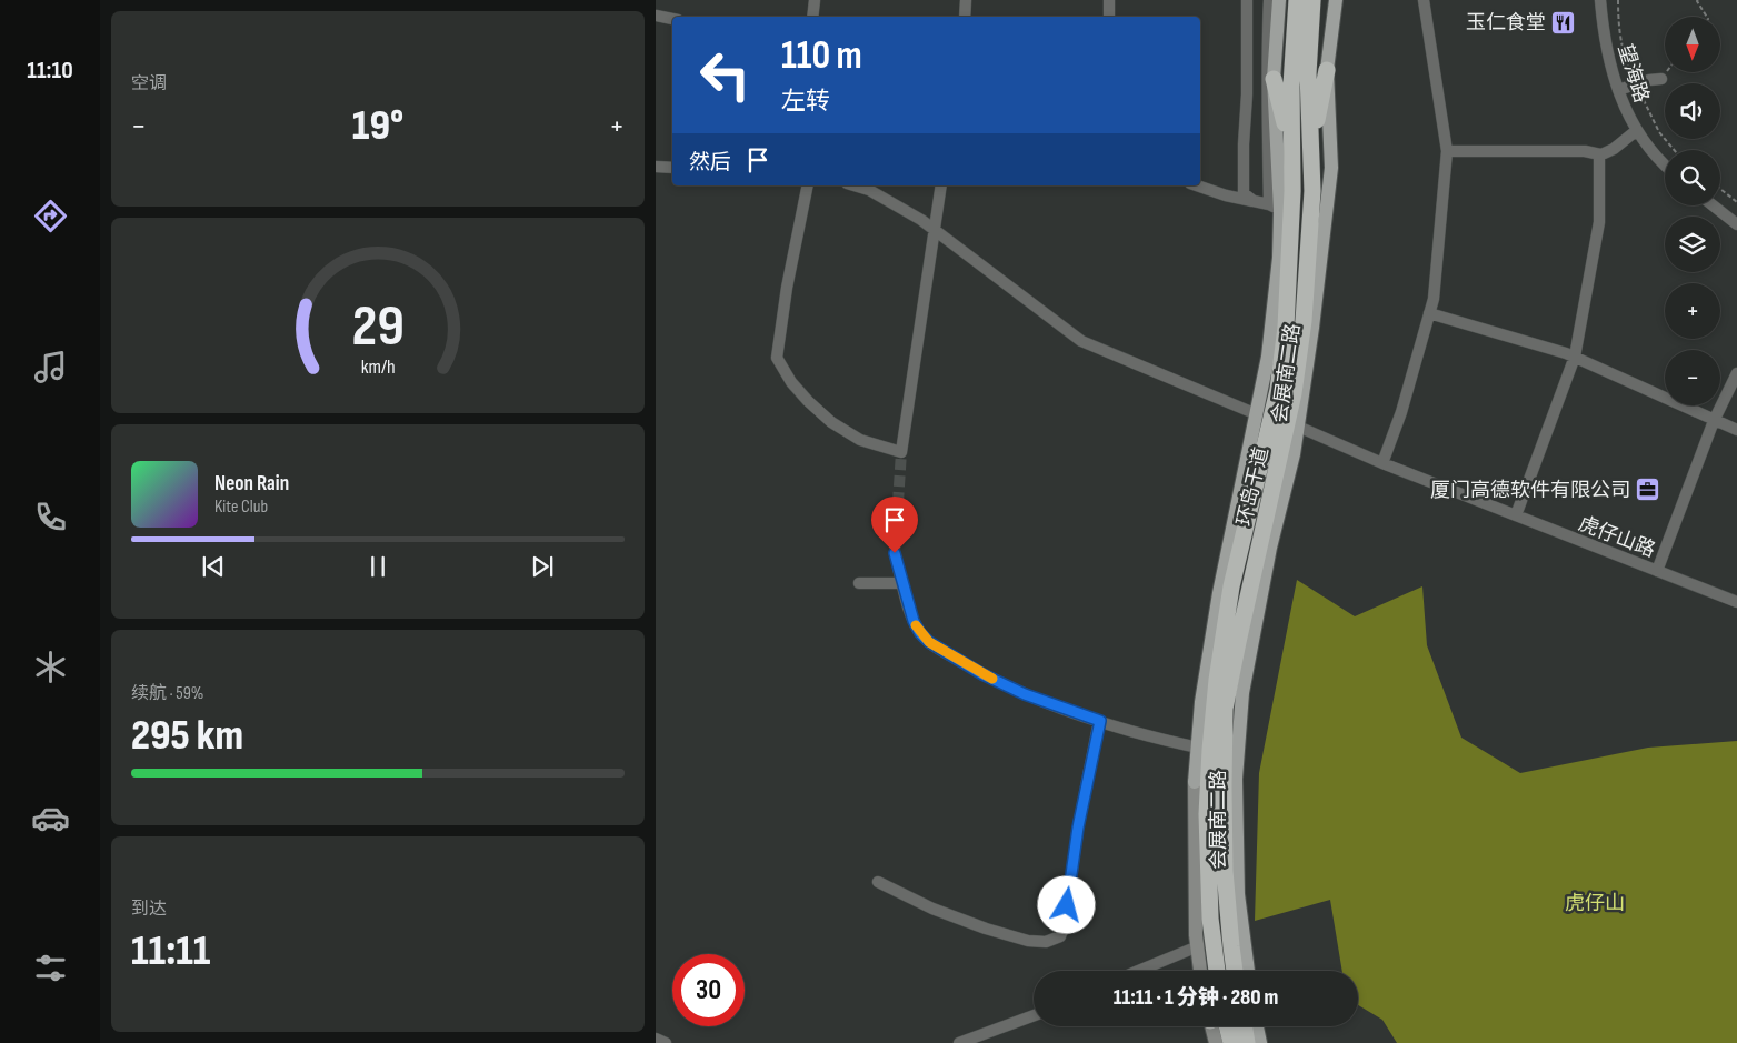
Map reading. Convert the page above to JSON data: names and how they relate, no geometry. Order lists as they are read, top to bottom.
{
  "streets": {
    "highway": ["环岛干道"],
    "main road": ["会展南二路"],
    "street": ["望海路", "虎仔山路"]
  },
  "crossings": [
    ["会展南二路", "虎仔山路"]
  ],
  "parks": ["虎仔山"],
  "places": {
    "restaurant": ["玉仁食堂"],
    "office": ["厦门高德软件有限公司"]
  },
  "north": "bottom",
  "page": {
    "tabs": "11:10",
    "tile": [
      "空调",
      ["续航 · 59%", "295 km"],
      ["到达", "11:11"]
    ],
    "map_buttons": ["+", "−"],
    "turn": ["110 m", "左转"],
    "heat": ["−", "19°", "+"],
    "then": "然后",
    "song": ["Neon Rain", "Kite Club"],
    "limit": "30",
    "trip": "11:11 · 1 分钟 · 280 m",
    "gauge": ["29", "km/h"]
  }
}
